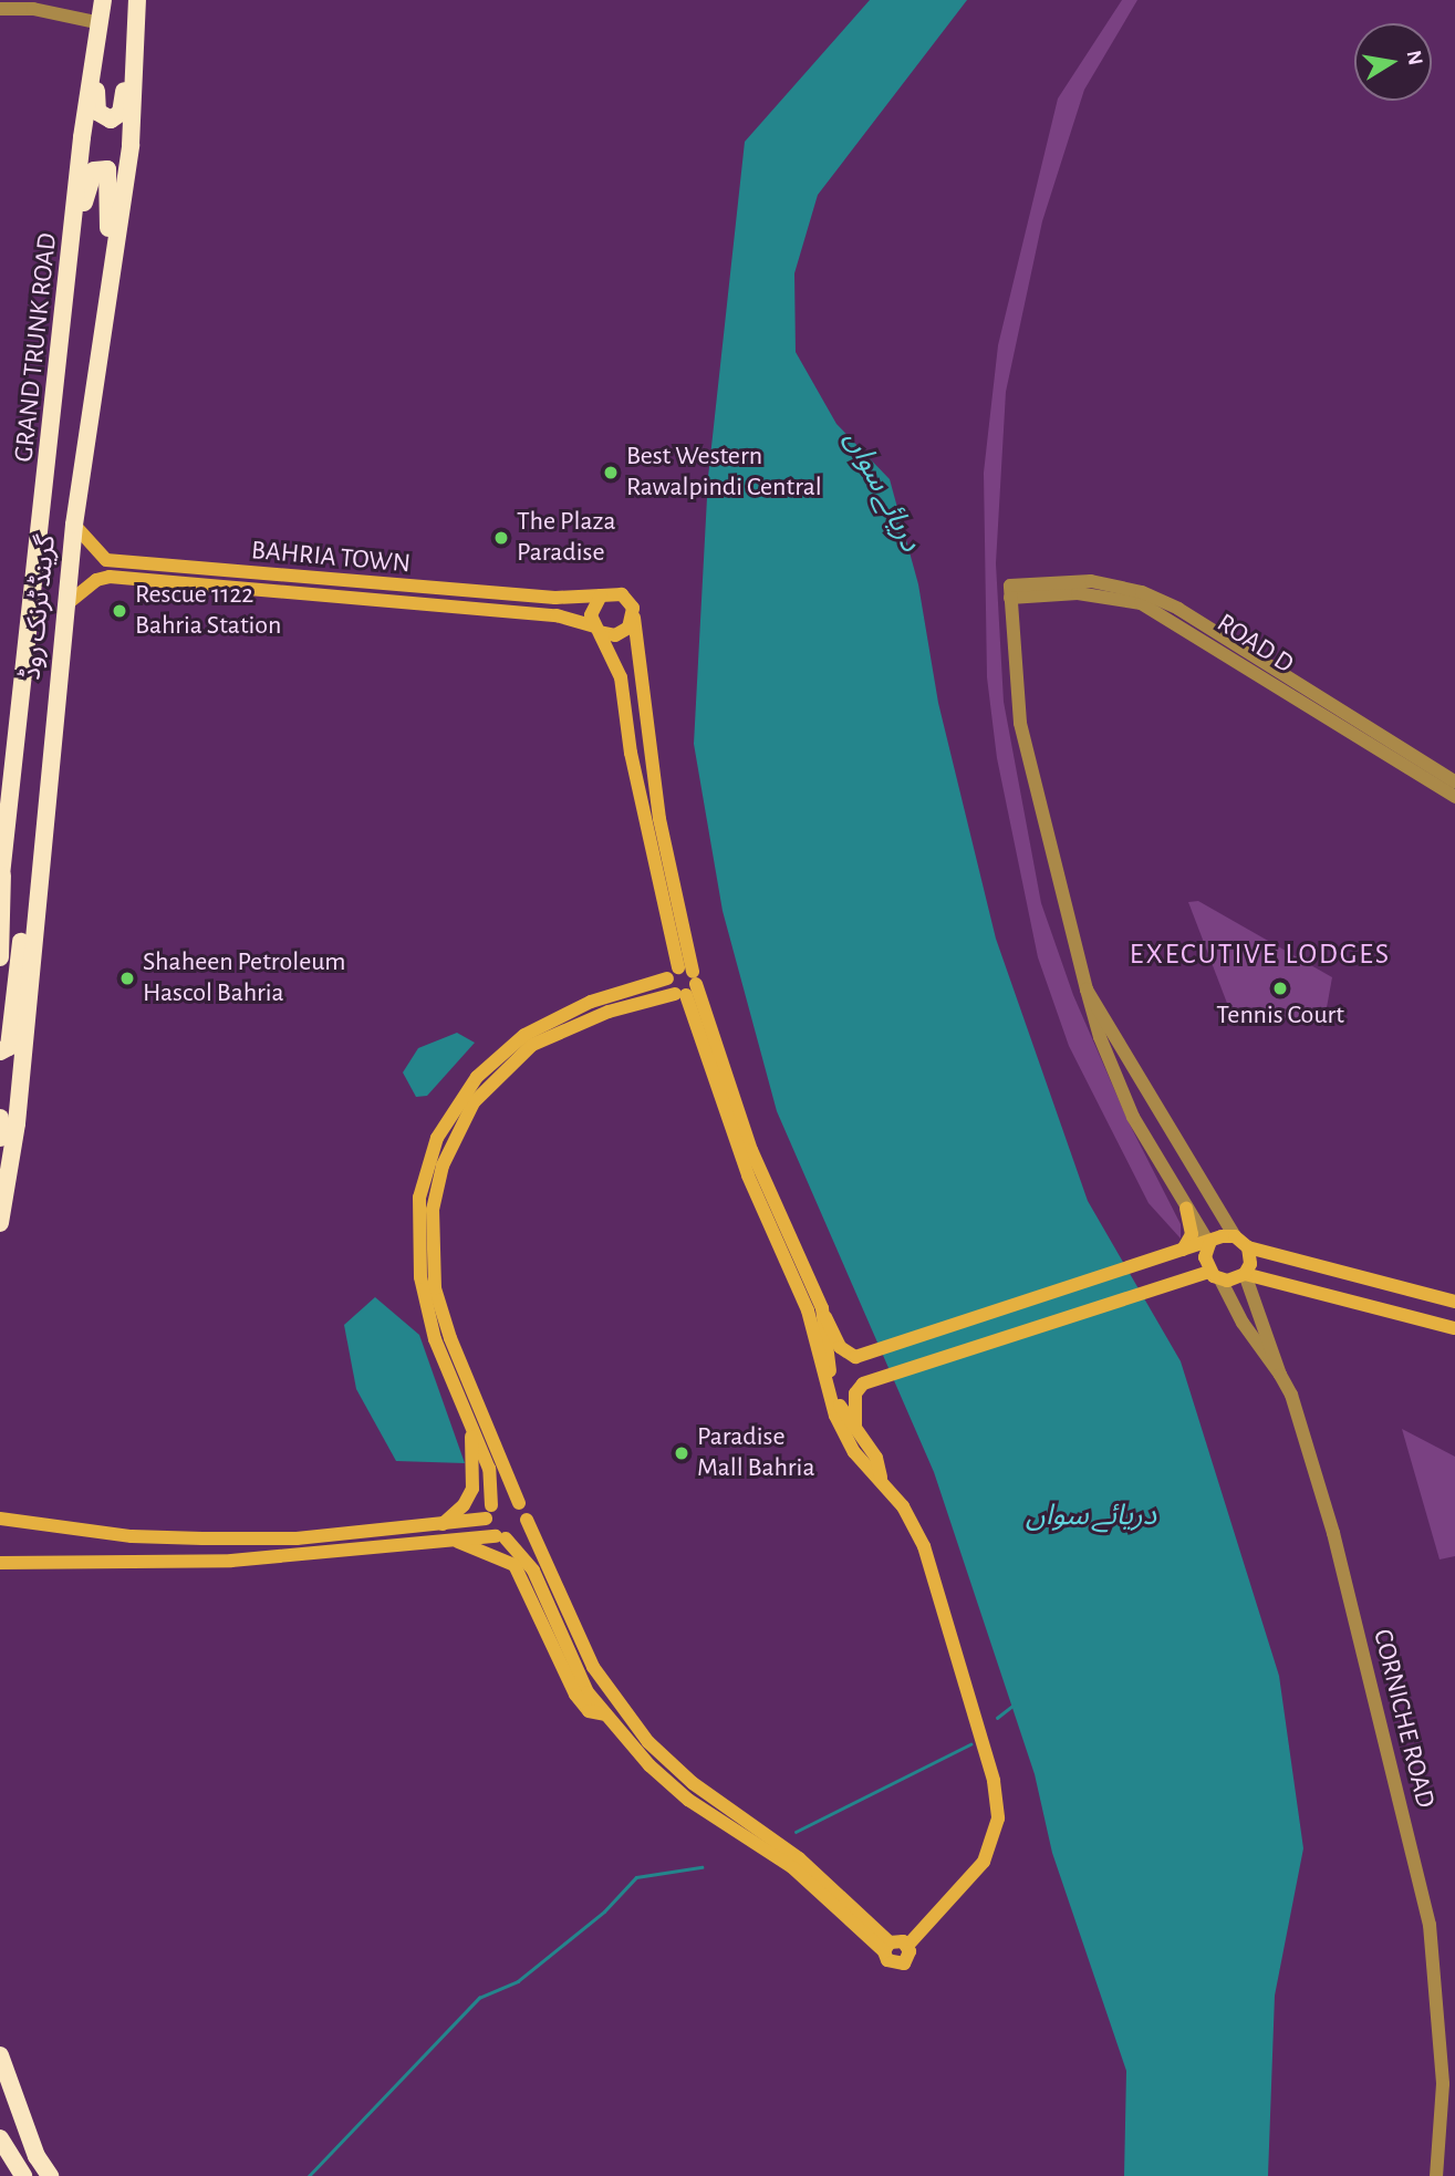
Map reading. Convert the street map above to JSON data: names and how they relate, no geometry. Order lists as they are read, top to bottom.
{
  "streets": {
    "highway": ["GRAND TRUNK ROAD", "گرینڈ ٹرنک روڈ"],
    "main road": ["BAHRIA TOWN"],
    "street": ["ROAD D", "CORNICHE ROAD"]
  },
  "crossings": [
    ["BAHRIA TOWN", "گرینڈ ٹرنک روڈ"]
  ],
  "districts": ["EXECUTIVE LODGES"],
  "water": ["دریائے سواں"],
  "places": [
    "Best Western Rawalpindi Central",
    "The Plaza Paradise",
    "Rescue 1122 Bahria Station",
    "Shaheen Petroleum Hascol Bahria",
    "Tennis Court",
    "Paradise Mall Bahria"
  ],
  "north": "right"
}
